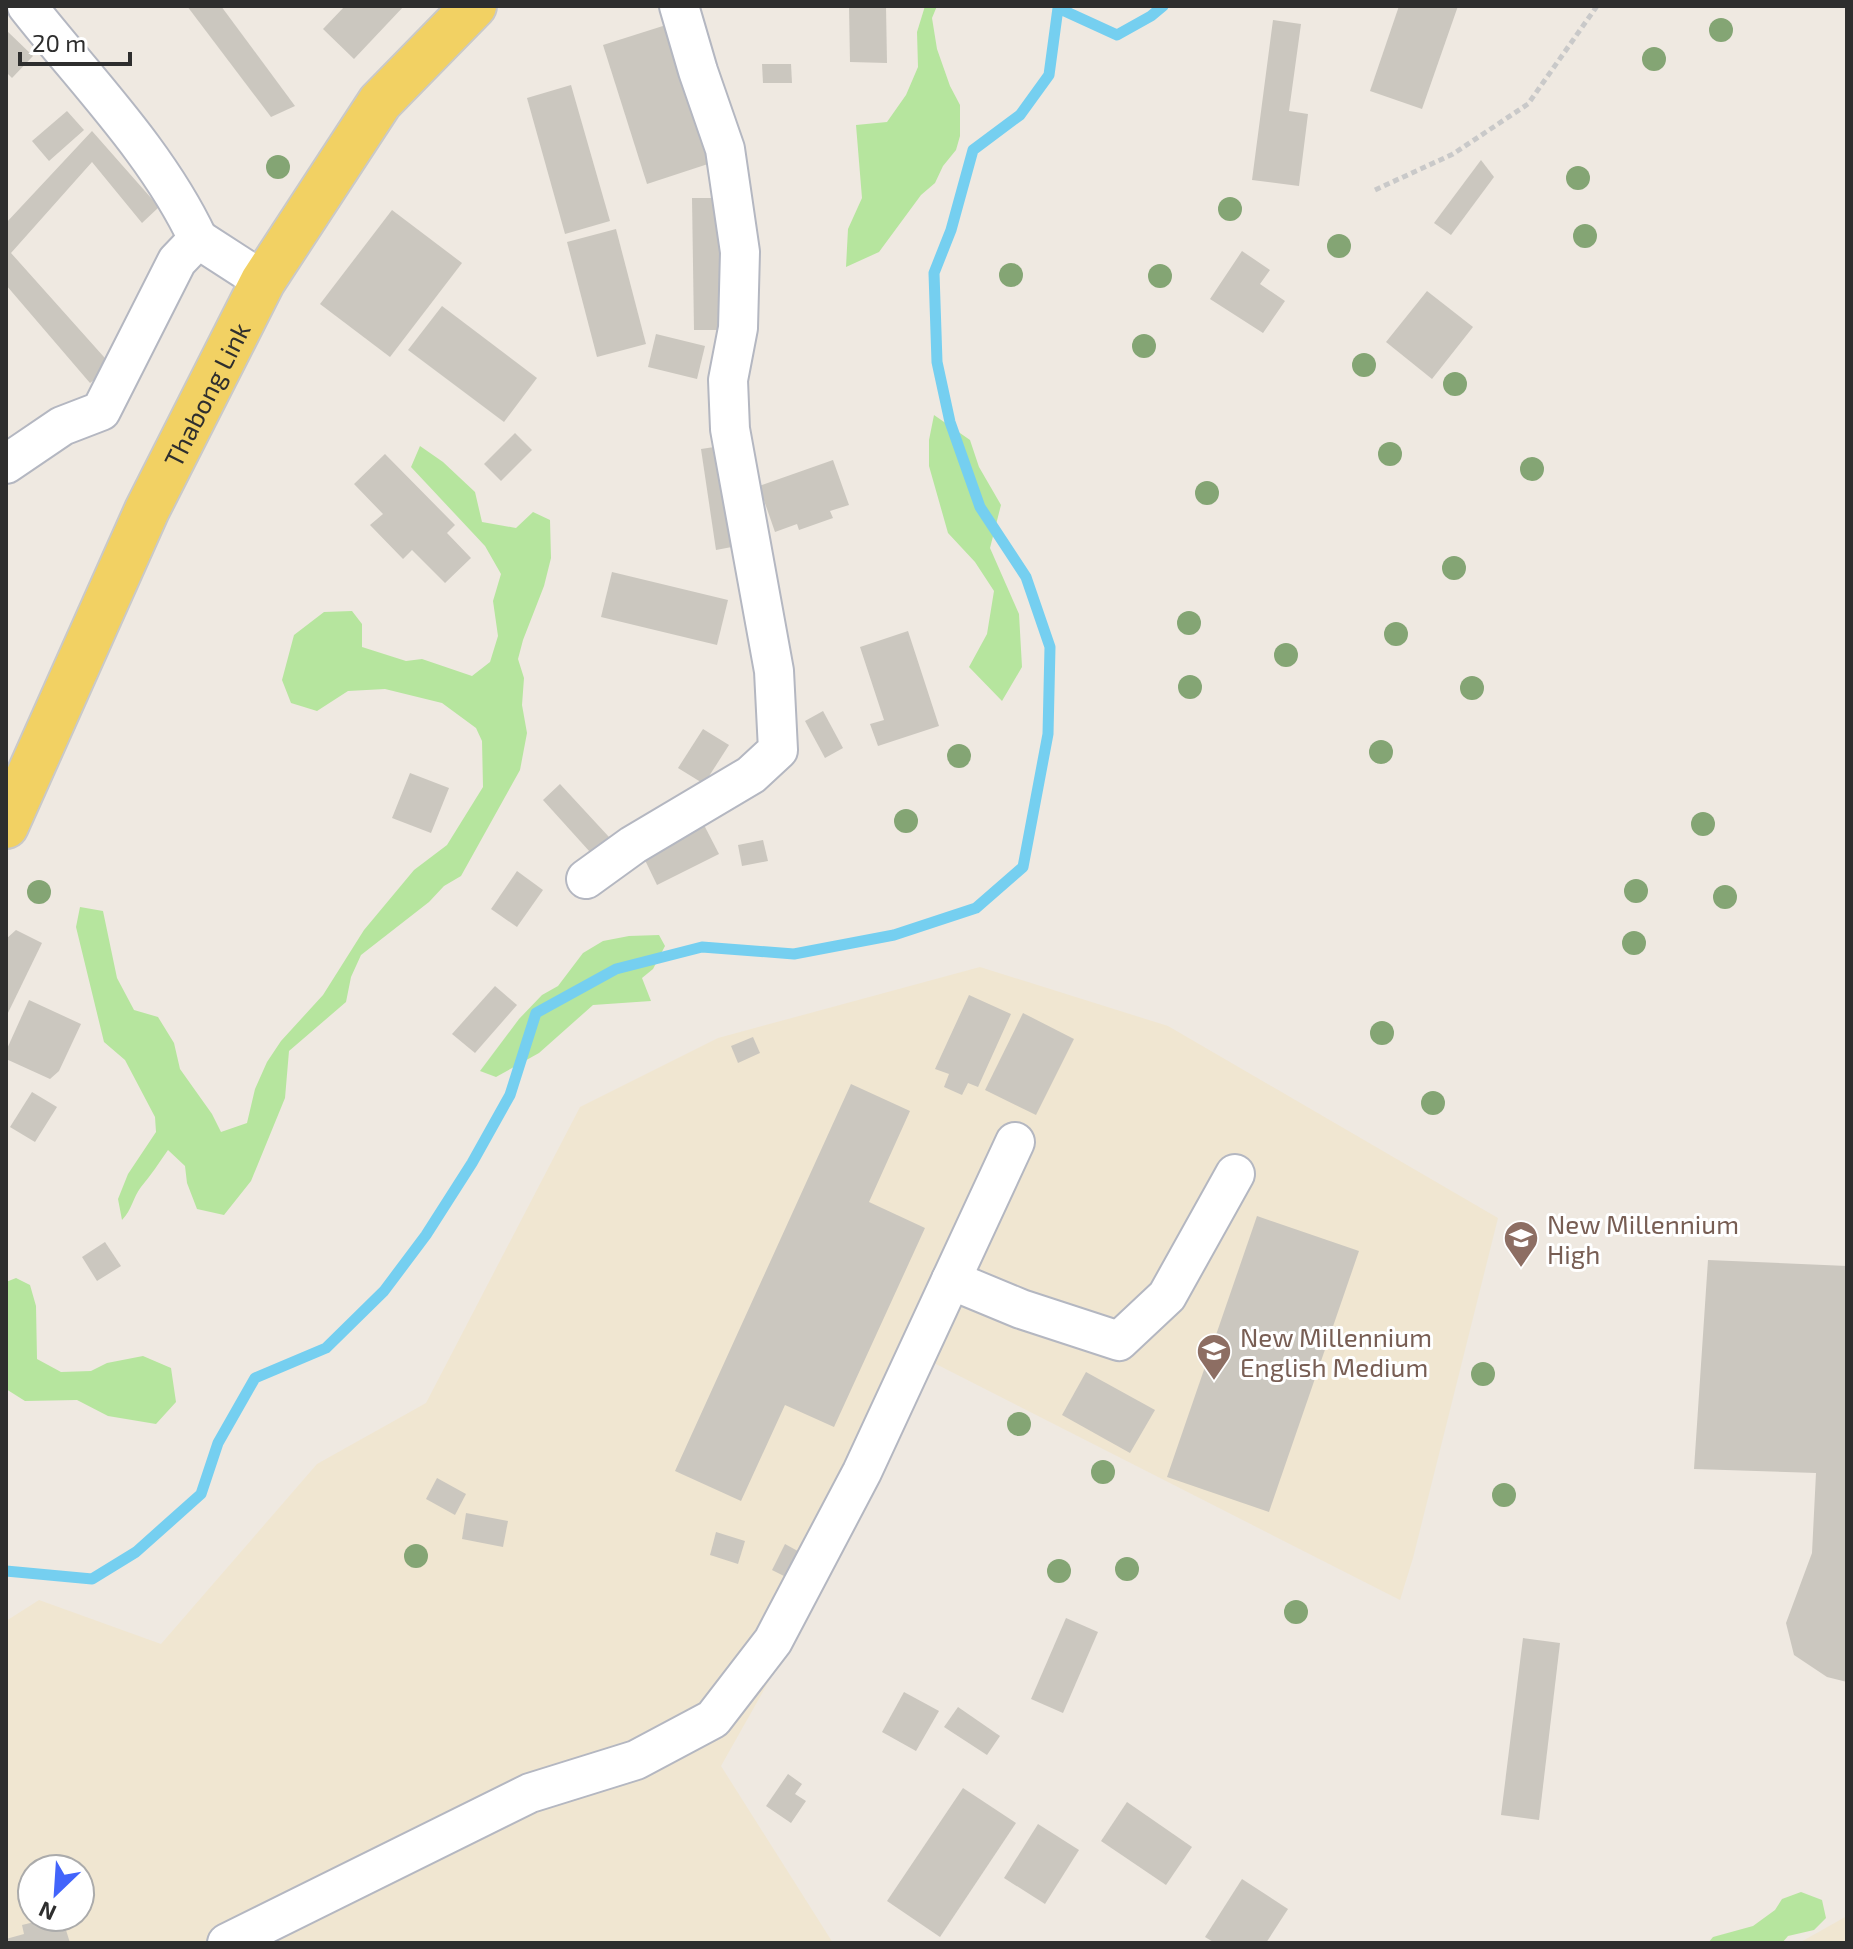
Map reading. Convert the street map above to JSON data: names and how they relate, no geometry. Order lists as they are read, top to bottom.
{
  "streets": {
    "main road": ["Thabong Link"]
  },
  "places": {
    "school or university": ["New Millennium High", "New Millennium English Medium"]
  },
  "scale_bar": "20 m",
  "north": "bottom left"
}
